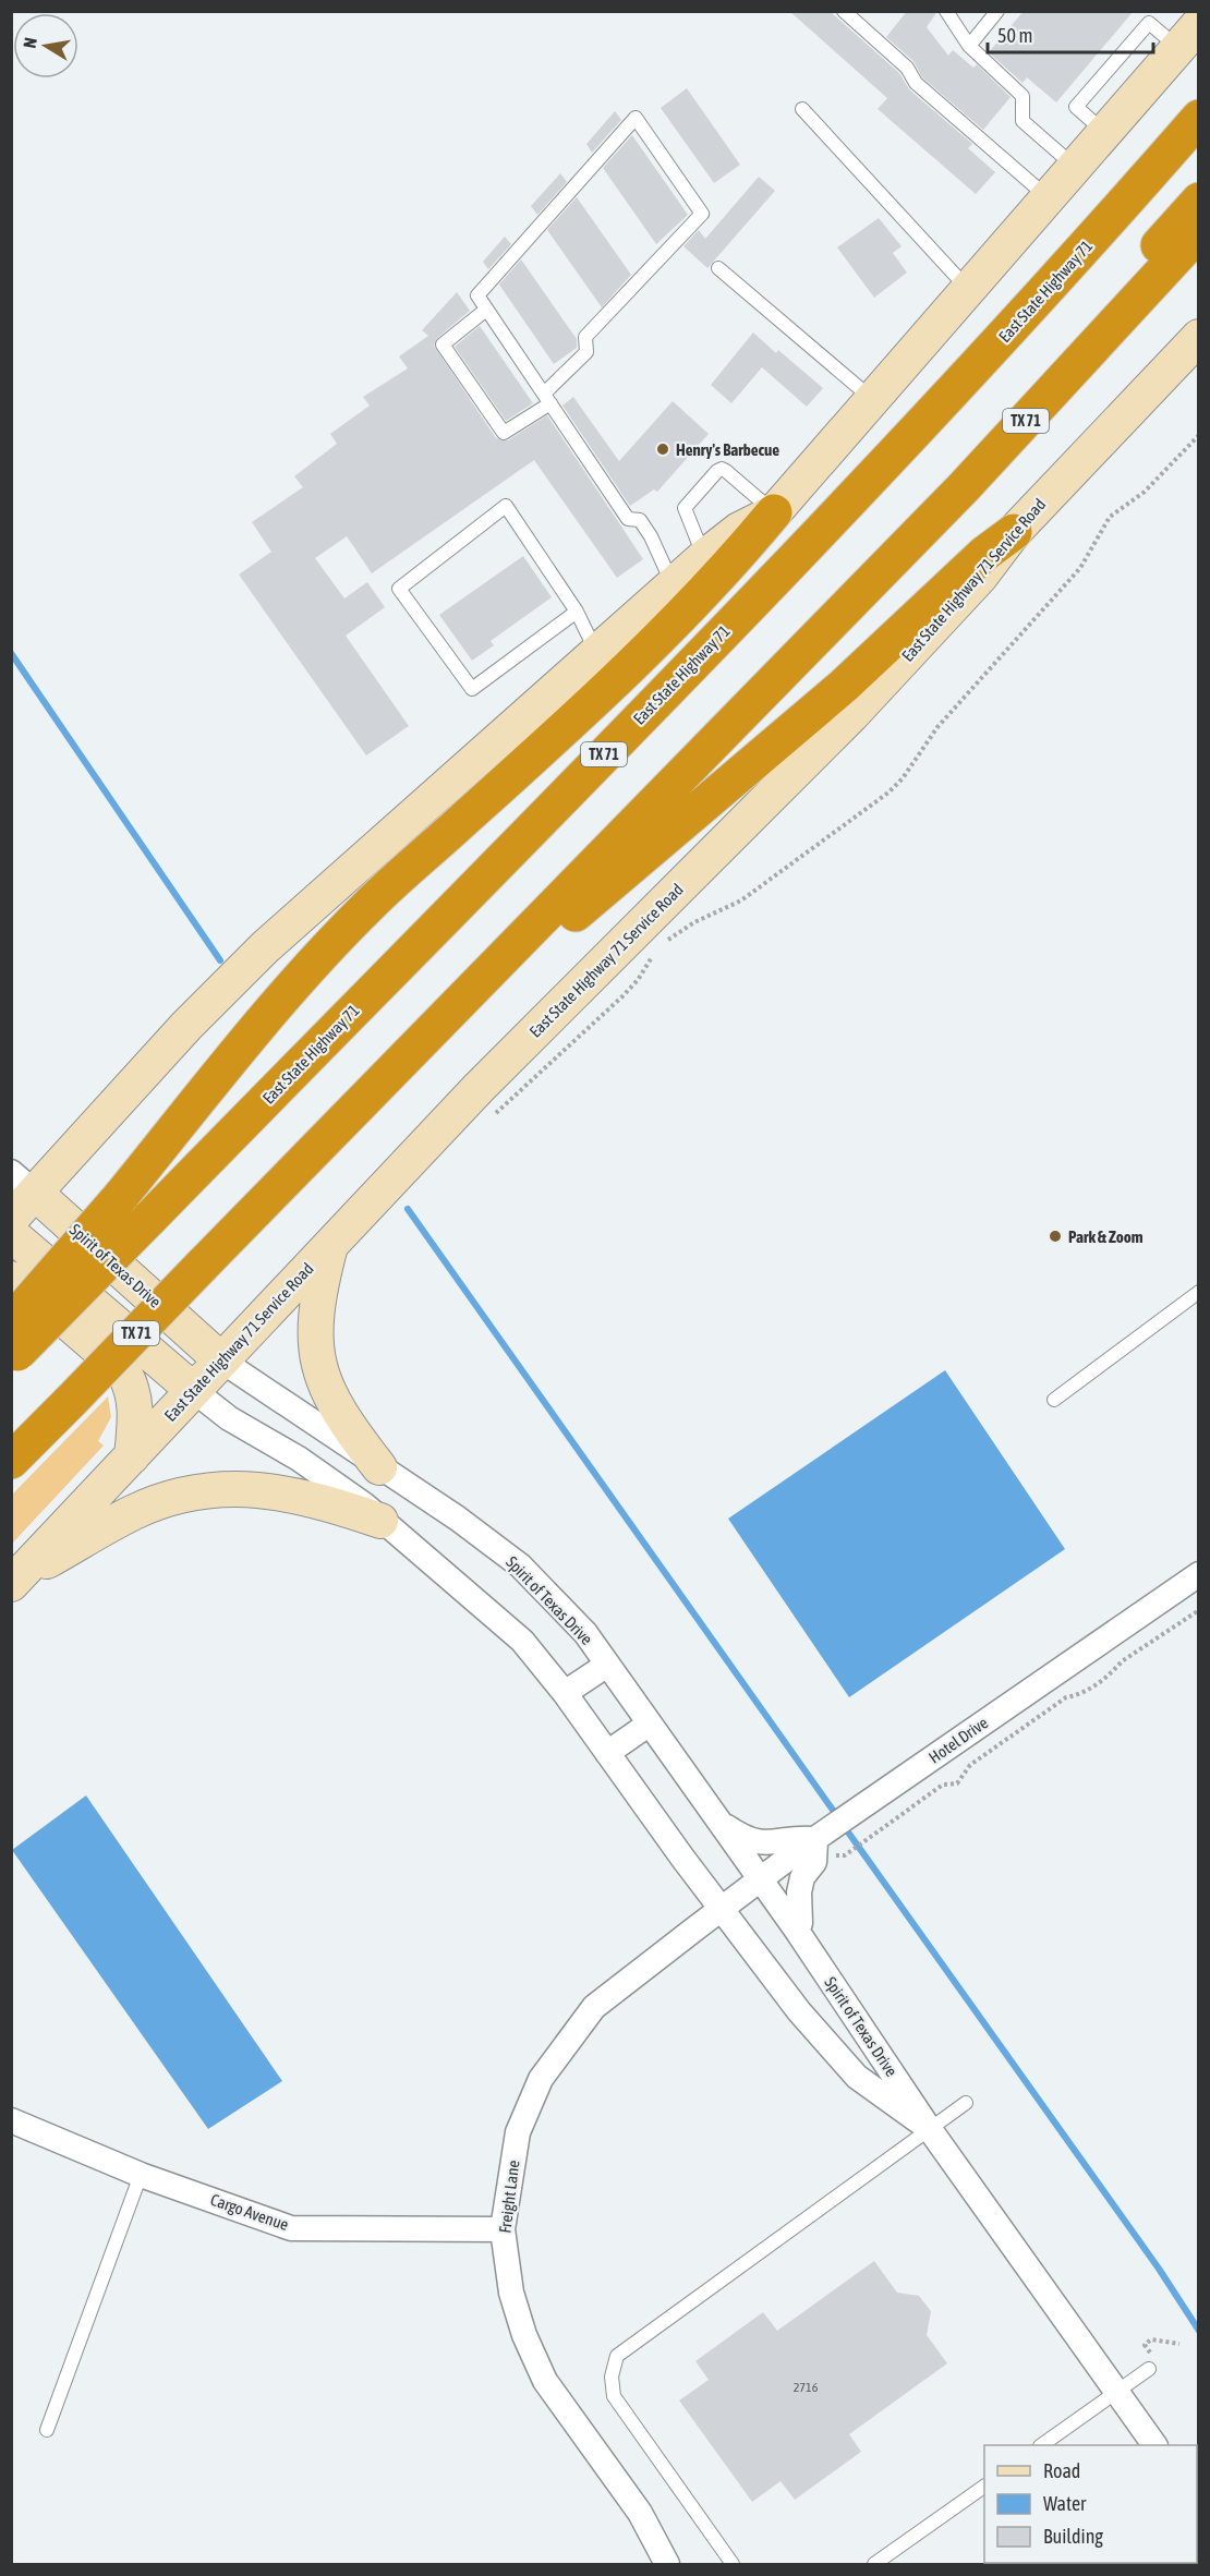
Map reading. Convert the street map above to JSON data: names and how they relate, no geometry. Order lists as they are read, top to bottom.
{
  "streets": {
    "highway": ["East State Highway 71", "TX 71"],
    "street": [
      "East State Highway 71 Service Road",
      "Spirit of Texas Drive",
      "Hotel Drive",
      "Freight Lane",
      "Cargo Avenue"
    ]
  },
  "crossings": [
    ["East State Highway 71 Service Road", "Spirit of Texas Drive"],
    ["Spirit of Texas Drive", "Hotel Drive"],
    ["Spirit of Texas Drive", "Freight Lane"],
    ["Hotel Drive", "Freight Lane"],
    ["Freight Lane", "Cargo Avenue"]
  ],
  "places": ["Henry's Barbecue", "Park & Zoom"],
  "house_numbers": ["2716"],
  "legend": ["Road", "Water", "Building"],
  "scale_bar": "50 m",
  "north": "left"
}
